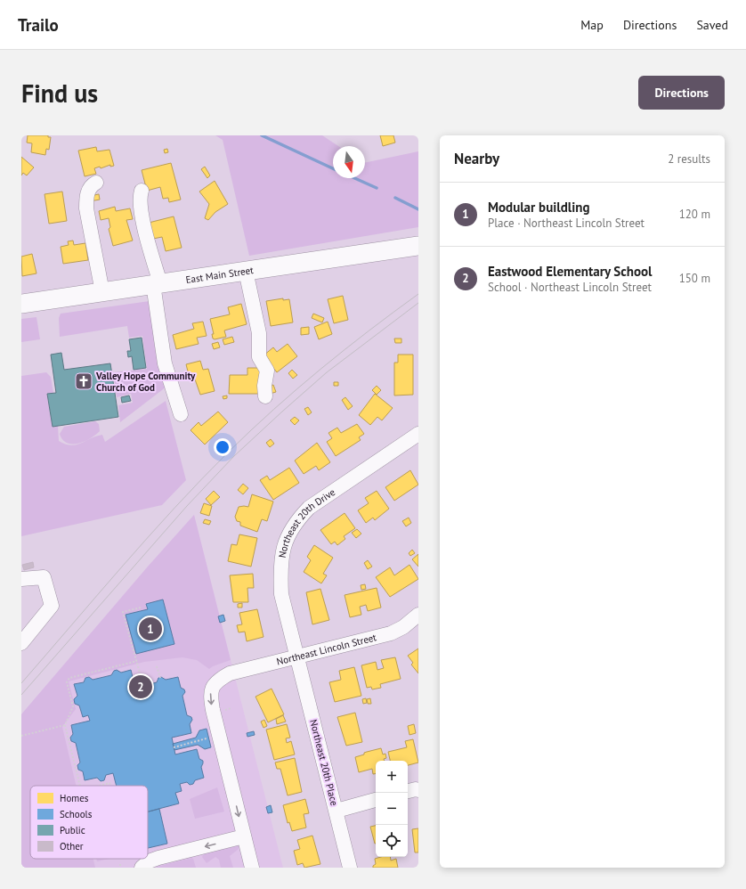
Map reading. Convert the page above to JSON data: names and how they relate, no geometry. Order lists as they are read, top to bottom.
{
  "streets": {
    "main road": ["East Main Street"],
    "street": ["Northeast 20th Drive", "Northeast Lincoln Street", "Northeast 20th Place"]
  },
  "crossings": [
    ["Northeast 20th Drive", "Northeast Lincoln Street"],
    ["Northeast 20th Drive", "Northeast 20th Place"],
    ["Northeast Lincoln Street", "Northeast 20th Place"]
  ],
  "places": {
    "church": ["Valley Hope Community Church of God"]
  },
  "legend": [
    "Homes",
    "Schools",
    "Public",
    "Other"
  ],
  "north": "bottom",
  "page": {
    "header": "Trailo",
    "nav": ["Map", "Directions", "Saved"],
    "buttons": "Directions",
    "title": "Find us",
    "heading": ["Nearby", "2 results"],
    "list": [
      {
        "mark": "1",
        "name": "Modular buildling",
        "note": "Place · Northeast Lincoln Street",
        "value": "120 m"
      },
      {
        "mark": "2",
        "name": "Eastwood Elementary School",
        "note": "School · Northeast Lincoln Street",
        "value": "150 m"
      }
    ],
    "pins": ["1", "2"],
    "map_buttons": ["+", "−"]
  }
}
